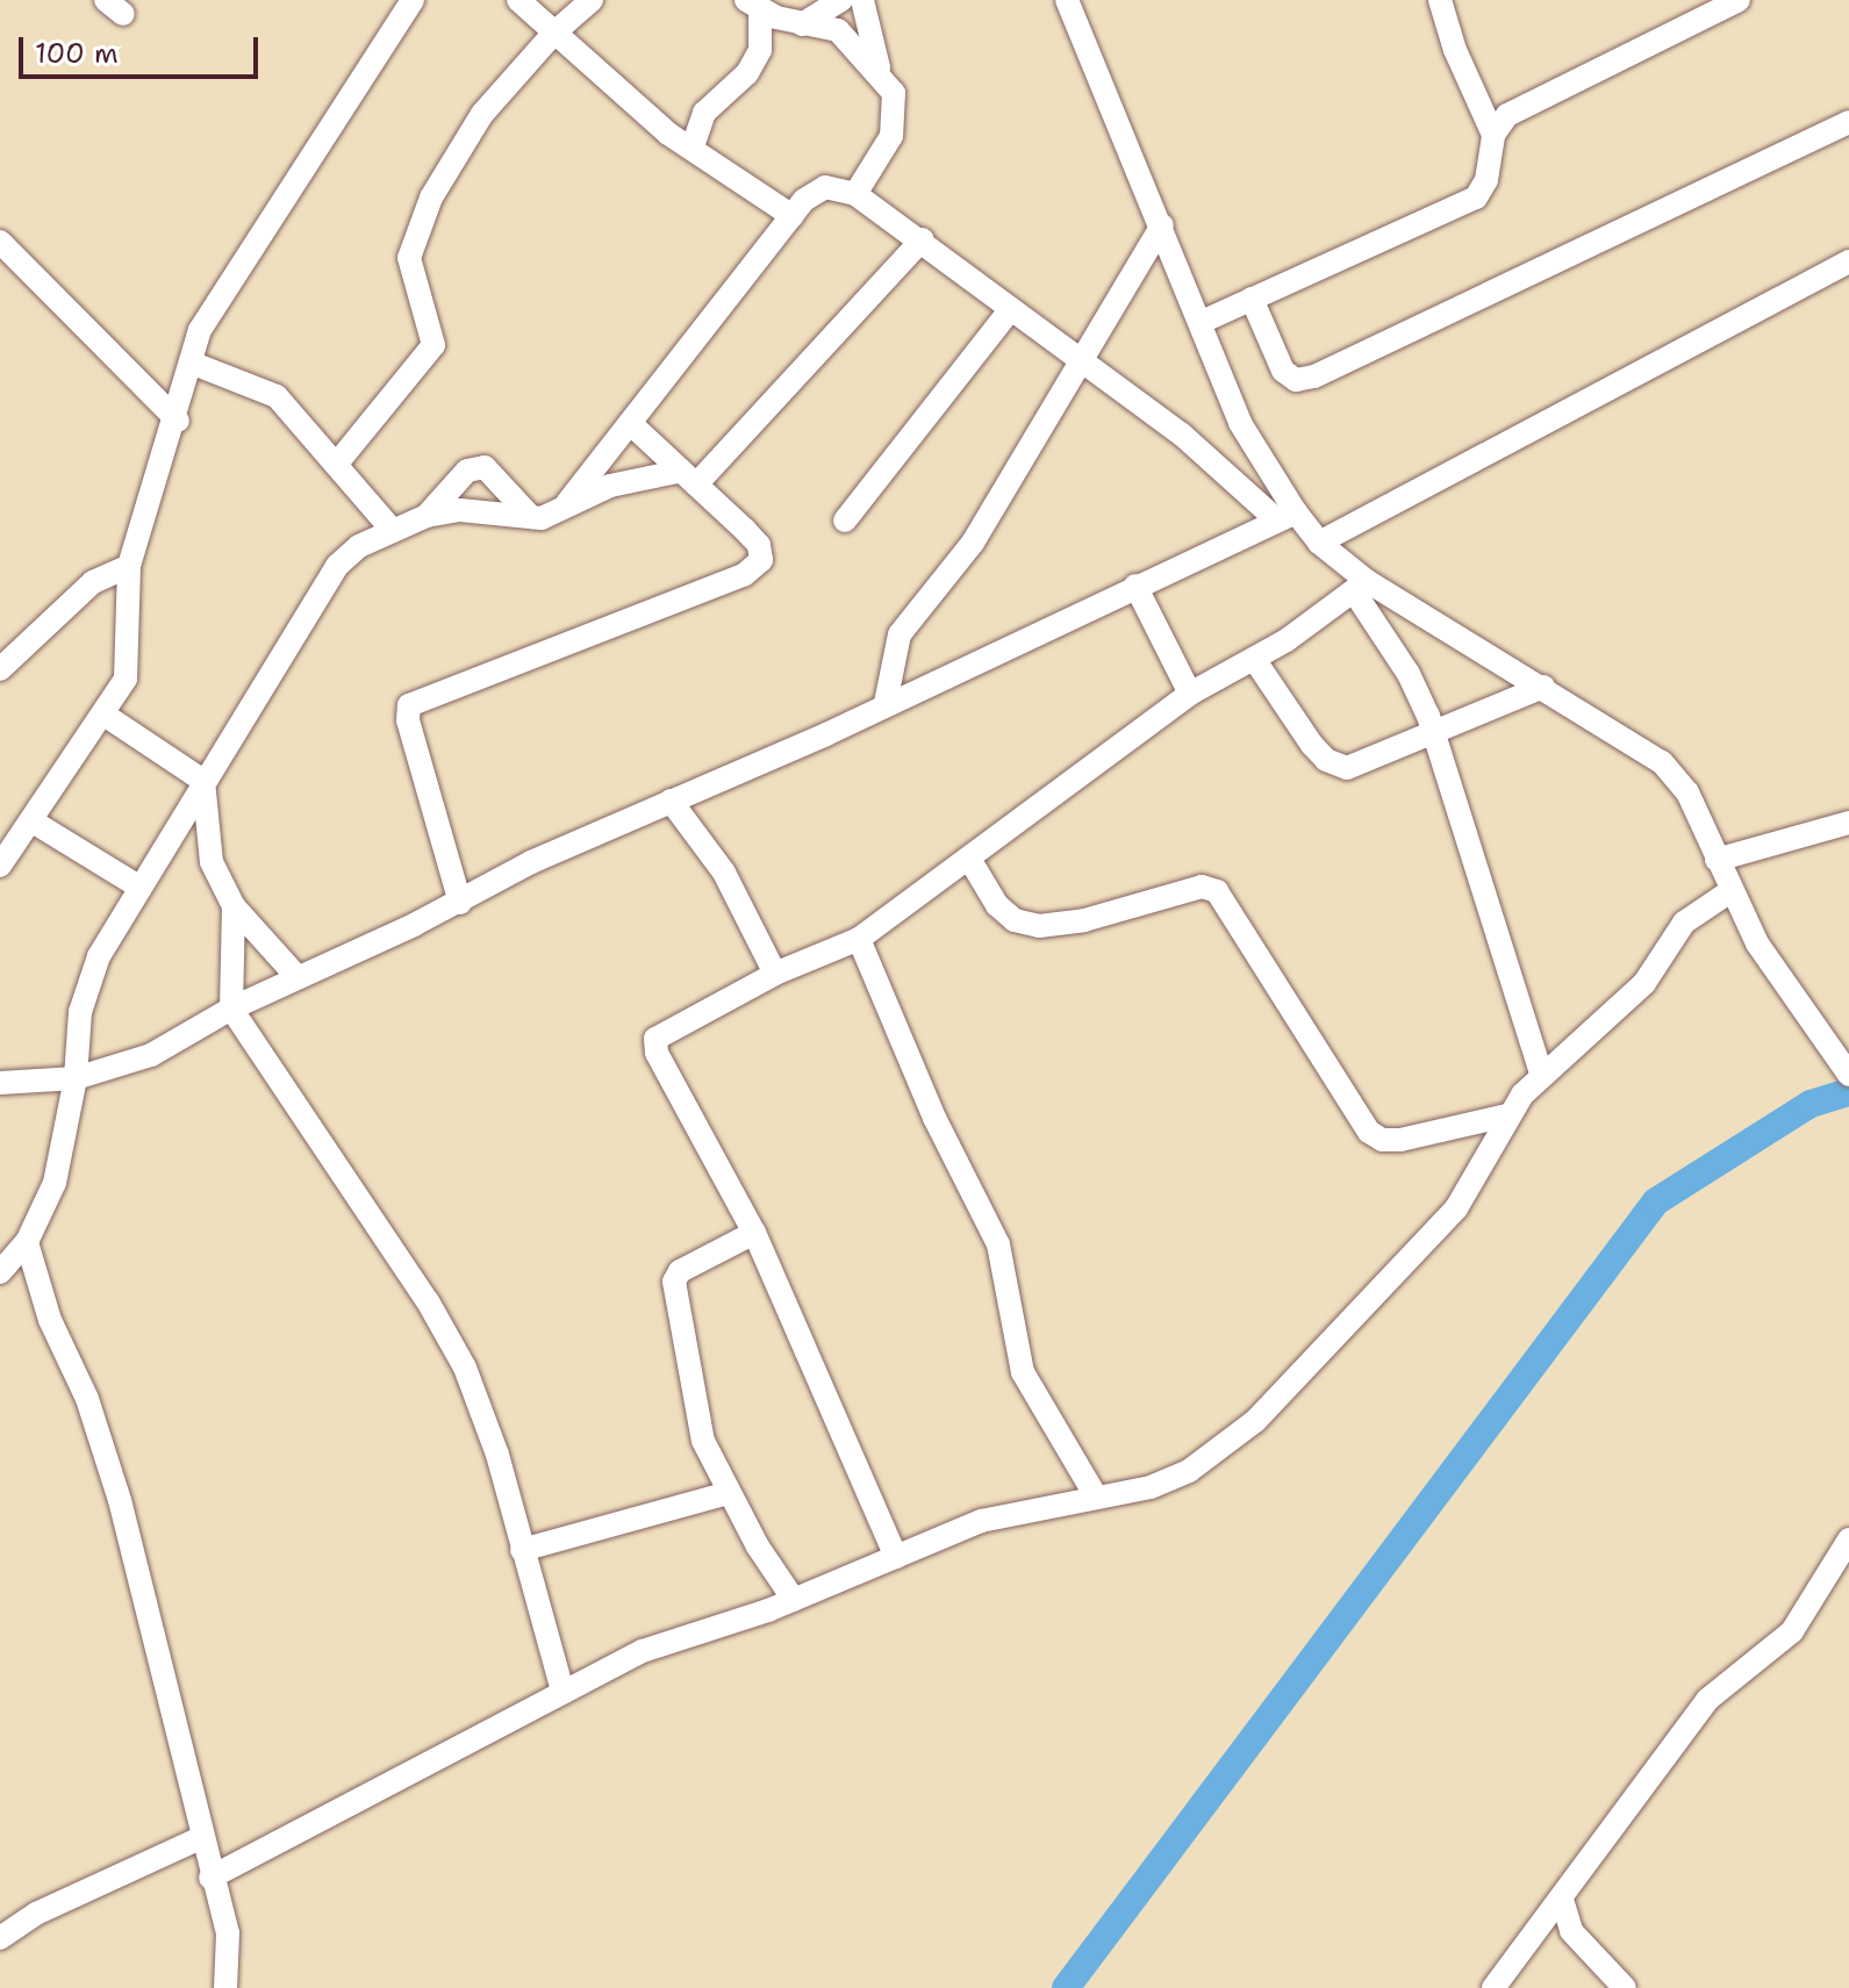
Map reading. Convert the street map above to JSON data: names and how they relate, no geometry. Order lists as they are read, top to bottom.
{
  "scale_bar": "100 m"
}
